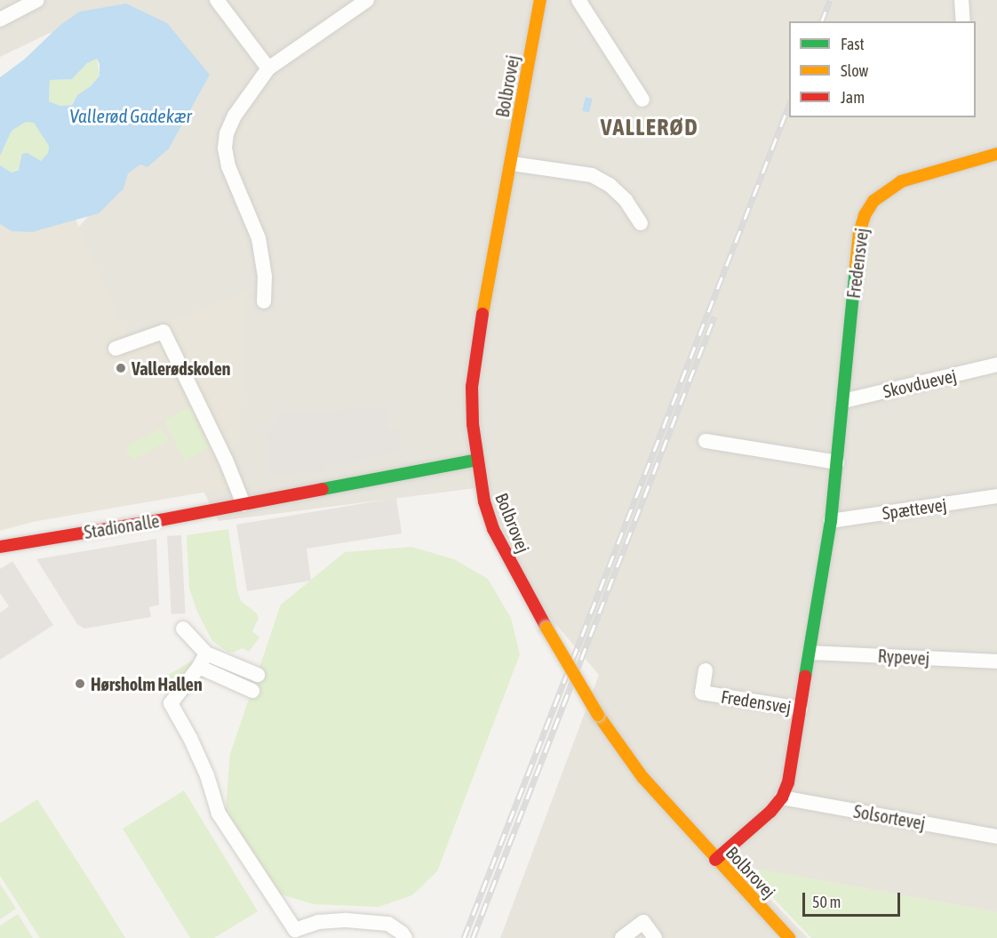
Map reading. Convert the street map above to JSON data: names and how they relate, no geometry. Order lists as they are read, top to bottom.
{
  "streets": {
    "street": [
      "Bolbrovej",
      "Fredensvej",
      "Skovduevej",
      "Spættevej",
      "Stadionalle",
      "Rypevej",
      "Solsortevej"
    ]
  },
  "crossings": [
    ["Bolbrovej", "Fredensvej"],
    ["Bolbrovej", "Stadionalle"],
    ["Fredensvej", "Skovduevej"],
    ["Fredensvej", "Spættevej"],
    ["Fredensvej", "Rypevej"],
    ["Fredensvej", "Solsortevej"]
  ],
  "districts": ["VALLERØD"],
  "water": ["Vallerød Gadekær"],
  "places": ["Vallerødskolen", "Hørsholm Hallen"],
  "legend": ["Fast", "Slow", "Jam"],
  "scale_bar": "50 m"
}
